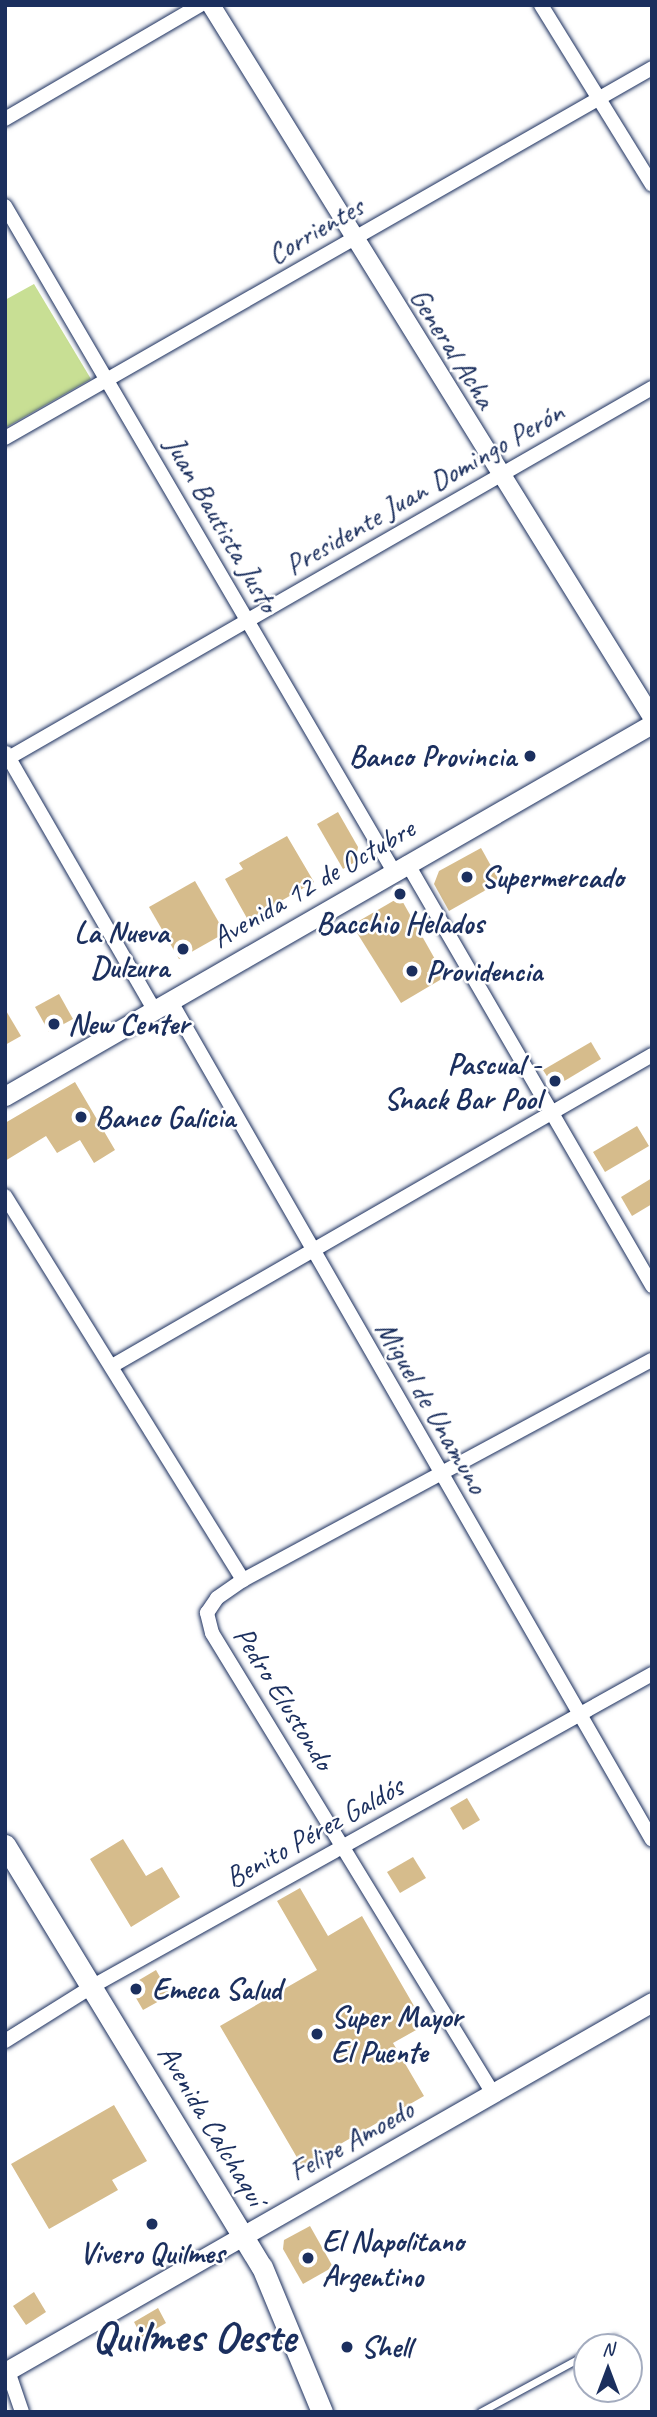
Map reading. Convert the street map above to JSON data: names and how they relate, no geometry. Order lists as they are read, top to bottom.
{
  "streets": {
    "main road": ["Avenida 12 de Octubre", "Avenida Calchaquí", "Felipe Amoedo"],
    "street": [
      "Corrientes",
      "General Acha",
      "Presidente Juan Domingo Perón",
      "Juan Bautista Justo",
      "Miguel de Unamuno",
      "Pedro Elustondo",
      "Benito Pérez Galdós"
    ]
  },
  "crossings": [
    ["Corrientes", "General Acha"],
    ["Corrientes", "Juan Bautista Justo"],
    ["General Acha", "Presidente Juan Domingo Perón"],
    ["Presidente Juan Domingo Perón", "Juan Bautista Justo"],
    ["Presidente Juan Domingo Perón", "Miguel de Unamuno"],
    ["Juan Bautista Justo", "Avenida 12 de Octubre"],
    ["Avenida 12 de Octubre", "Miguel de Unamuno"],
    ["Miguel de Unamuno", "Benito Pérez Galdós"],
    ["Pedro Elustondo", "Benito Pérez Galdós"],
    ["Pedro Elustondo", "Felipe Amoedo"],
    ["Benito Pérez Galdós", "Avenida Calchaquí"],
    ["Avenida Calchaquí", "Felipe Amoedo"]
  ],
  "districts": ["Quilmes Oeste"],
  "places": [
    "Banco Provincia",
    "Supermercado",
    "Bacchio Helados",
    "La Nueva Dulzura",
    "Providencia",
    "New Center",
    "Pascual - Snack Bar Pool",
    "Banco Galicia",
    "Emeca Salud",
    "Super Mayor El Puente",
    "Vivero Quilmes",
    "El Napolitano Argentino",
    "Shell"
  ],
  "north": "top"
}
